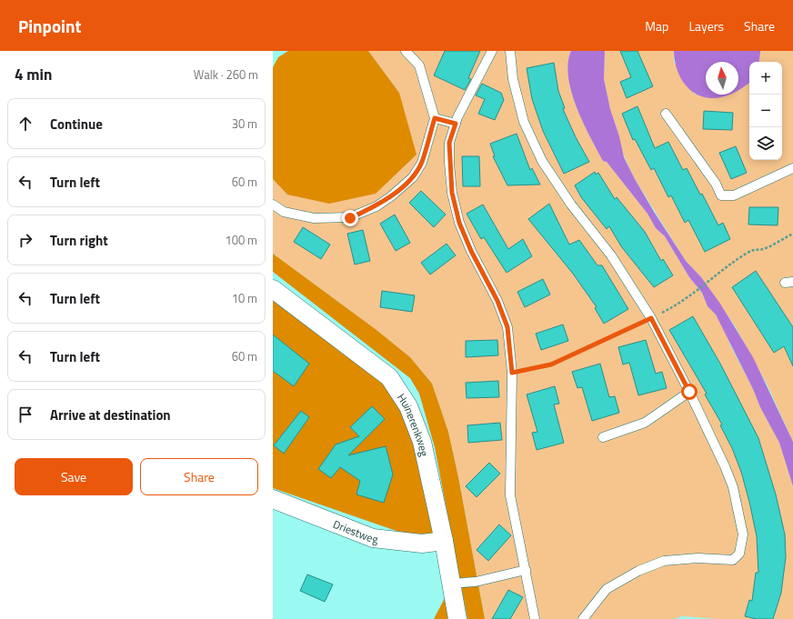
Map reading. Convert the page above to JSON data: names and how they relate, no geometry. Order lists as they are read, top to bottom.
{
  "streets": {
    "street": ["Huinerenkweg", "Driestweg"]
  },
  "crossings": [
    ["Huinerenkweg", "Driestweg"]
  ],
  "north": "top",
  "page": {
    "header": "Pinpoint",
    "nav": ["Map", "Layers", "Share"],
    "heading": ["4 min", "Walk · 260 m"],
    "map_buttons": ["+", "−"],
    "list": [
      ["Continue", "30 m"],
      ["Turn left", "60 m"],
      ["Turn right", "100 m"],
      ["Turn left", "10 m"],
      ["Turn left", "60 m"],
      "Arrive at destination"
    ],
    "buttons": ["Save", "Share"]
  }
}
